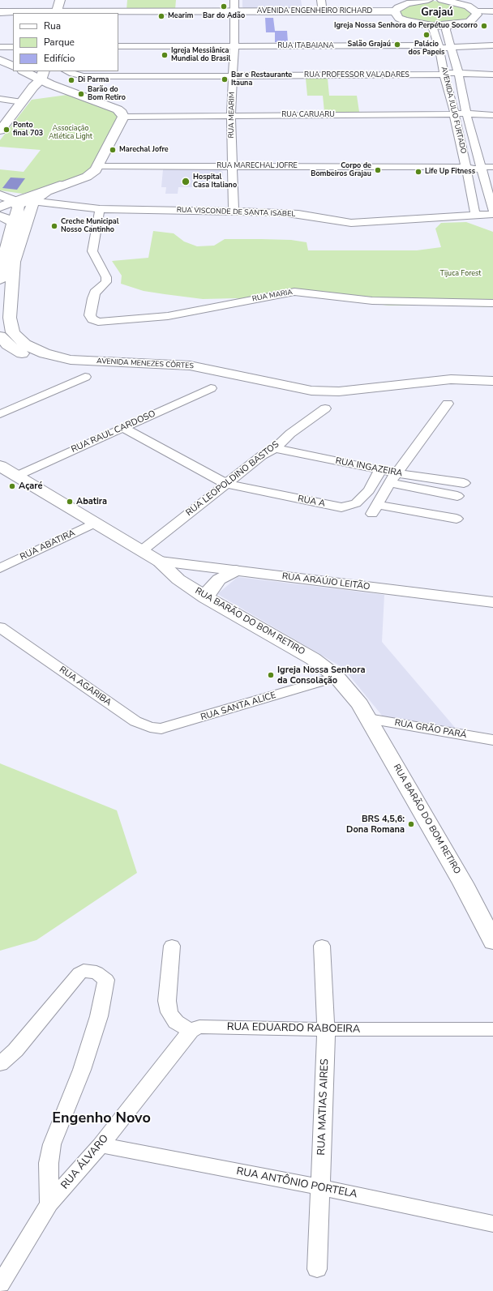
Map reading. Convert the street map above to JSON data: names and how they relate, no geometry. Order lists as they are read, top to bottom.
{
  "streets": {
    "main road": ["AVENIDA MENEZES CÔRTES", "RUA BARÃO DO BOM RETIRO"],
    "street": [
      "AVENIDA ENGENHEIRO RICHARD",
      "RUA ITABAIANA",
      "RUA PROFESSOR VALADARES",
      "AVENIDA JULIO FURTADO",
      "RUA MEARIM",
      "RUA CARUARU",
      "RUA MARECHAL JOFRE",
      "RUA VISCONDE DE SANTA ISABEL",
      "RUA MARIA",
      "RUA RAUL CARDOSO",
      "RUA INGAZEIRA",
      "RUA LEOPOLDINO BASTOS",
      "RUA A",
      "RUA ABATIRA",
      "RUA ARAÚJO LEITÃO",
      "RUA AGARIBA",
      "RUA SANTA ALICE",
      "RUA GRÃO PARÁ",
      "RUA EDUARDO RABOEIRA",
      "RUA MATIAS AIRES",
      "RUA ÁLVARO",
      "RUA ANTÔNIO PORTELA"
    ]
  },
  "crossings": [
    ["AVENIDA ENGENHEIRO RICHARD", "RUA MEARIM"],
    ["RUA ITABAIANA", "AVENIDA JULIO FURTADO"],
    ["RUA ITABAIANA", "RUA MEARIM"],
    ["RUA PROFESSOR VALADARES", "AVENIDA JULIO FURTADO"],
    ["RUA PROFESSOR VALADARES", "RUA MEARIM"],
    ["AVENIDA JULIO FURTADO", "RUA CARUARU"],
    ["AVENIDA JULIO FURTADO", "RUA MARECHAL JOFRE"],
    ["AVENIDA JULIO FURTADO", "RUA VISCONDE DE SANTA ISABEL"],
    ["RUA MEARIM", "RUA CARUARU"],
    ["RUA MEARIM", "RUA MARECHAL JOFRE"],
    ["RUA MEARIM", "RUA VISCONDE DE SANTA ISABEL"],
    ["RUA VISCONDE DE SANTA ISABEL", "RUA MARIA"],
    ["RUA VISCONDE DE SANTA ISABEL", "AVENIDA MENEZES CÔRTES"],
    ["RUA RAUL CARDOSO", "RUA A"],
    ["RUA RAUL CARDOSO", "RUA BARÃO DO BOM RETIRO"],
    ["RUA INGAZEIRA", "RUA LEOPOLDINO BASTOS"],
    ["RUA INGAZEIRA", "RUA A"],
    ["RUA LEOPOLDINO BASTOS", "RUA A"],
    ["RUA LEOPOLDINO BASTOS", "RUA BARÃO DO BOM RETIRO"],
    ["RUA ABATIRA", "RUA BARÃO DO BOM RETIRO"],
    ["RUA ARAÚJO LEITÃO", "RUA BARÃO DO BOM RETIRO"],
    ["RUA BARÃO DO BOM RETIRO", "RUA SANTA ALICE"],
    ["RUA BARÃO DO BOM RETIRO", "RUA GRÃO PARÁ"],
    ["RUA AGARIBA", "RUA SANTA ALICE"],
    ["RUA EDUARDO RABOEIRA", "RUA MATIAS AIRES"],
    ["RUA EDUARDO RABOEIRA", "RUA ÁLVARO"],
    ["RUA MATIAS AIRES", "RUA ANTÔNIO PORTELA"],
    ["RUA ÁLVARO", "RUA ANTÔNIO PORTELA"]
  ],
  "districts": ["Grajaú", "Engenho Novo"],
  "parks": ["Associação Atlética Light", "Tijuca Forest"],
  "places": [
    "Bar do Adão",
    "Mearim",
    "Igreja Nossa Senhora do Perpétuo Socorro",
    "Palácio dos Papeis",
    "Salão Grajaú",
    "Igreja Messiânica Mundial do Brasil",
    "Bar e Restaurante Itauna",
    "Di Parma",
    "Barão do Bom Retiro",
    "Ponto final 703",
    "Marechal Jofre",
    "Corpo de Bombeiros Grajau",
    "Life Up Fitness",
    "Hospital Casa Italiano",
    "Creche Municipal Nosso Cantinho",
    "Açaré",
    "Abatira",
    "Igreja Nossa Senhora da Consolação",
    "BRS 4,5,6: Dona Romana"
  ],
  "legend": ["Rua", "Parque", "Edifício"]
}
